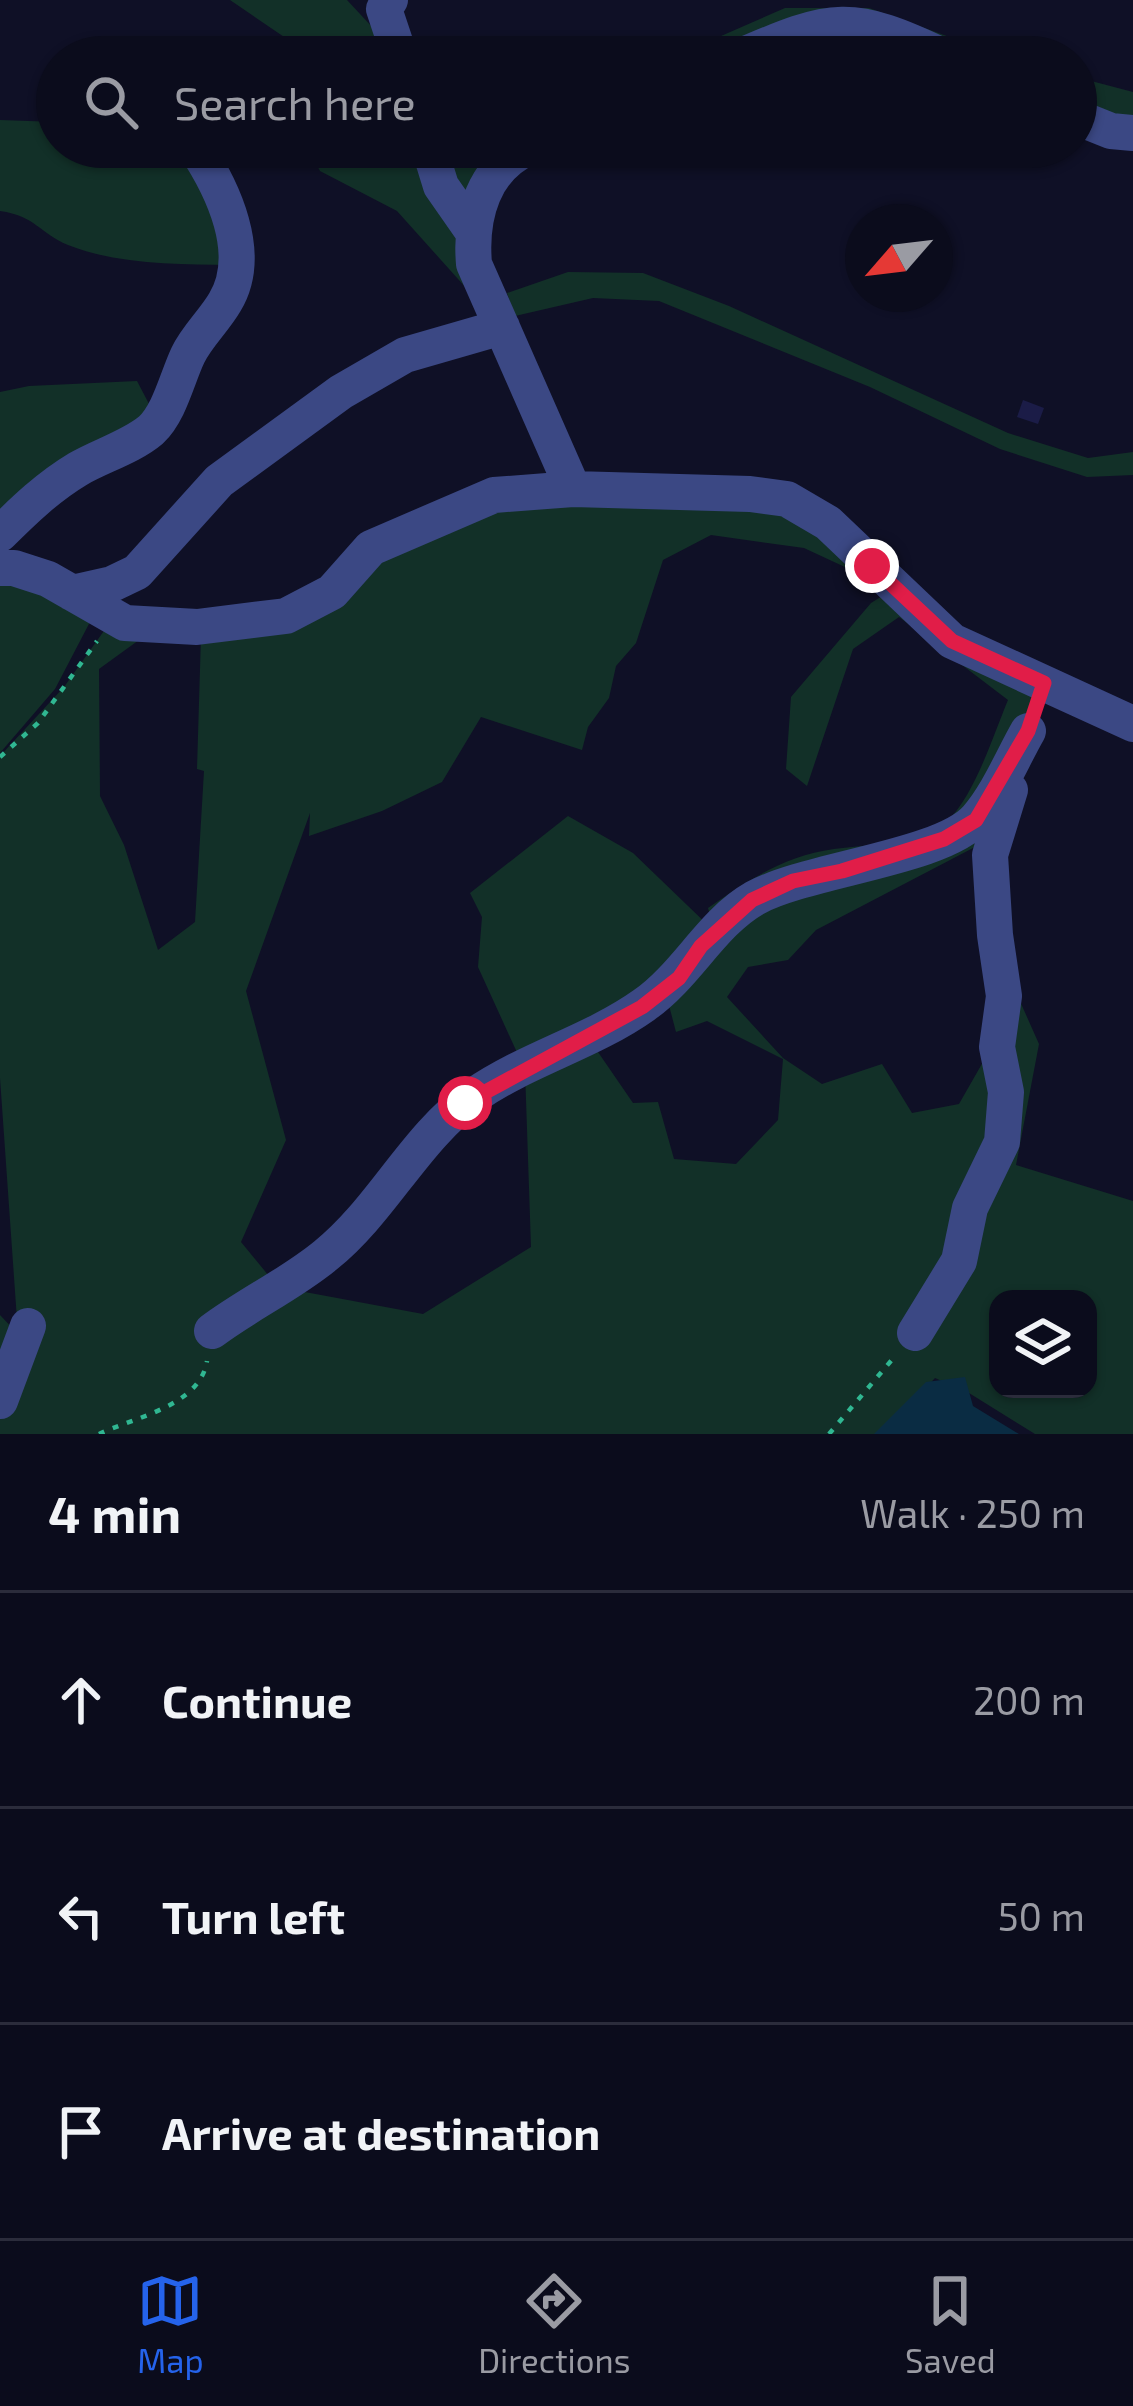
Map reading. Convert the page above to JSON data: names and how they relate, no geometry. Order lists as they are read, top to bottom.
{
  "north": "bottom left",
  "page": {
    "search": "Search here",
    "heading": ["4 min", "Walk · 250 m"],
    "list": [
      ["Continue", "200 m"],
      ["Turn left", "50 m"],
      "Arrive at destination"
    ],
    "nav": ["Map", "Directions", "Saved"]
  }
}
